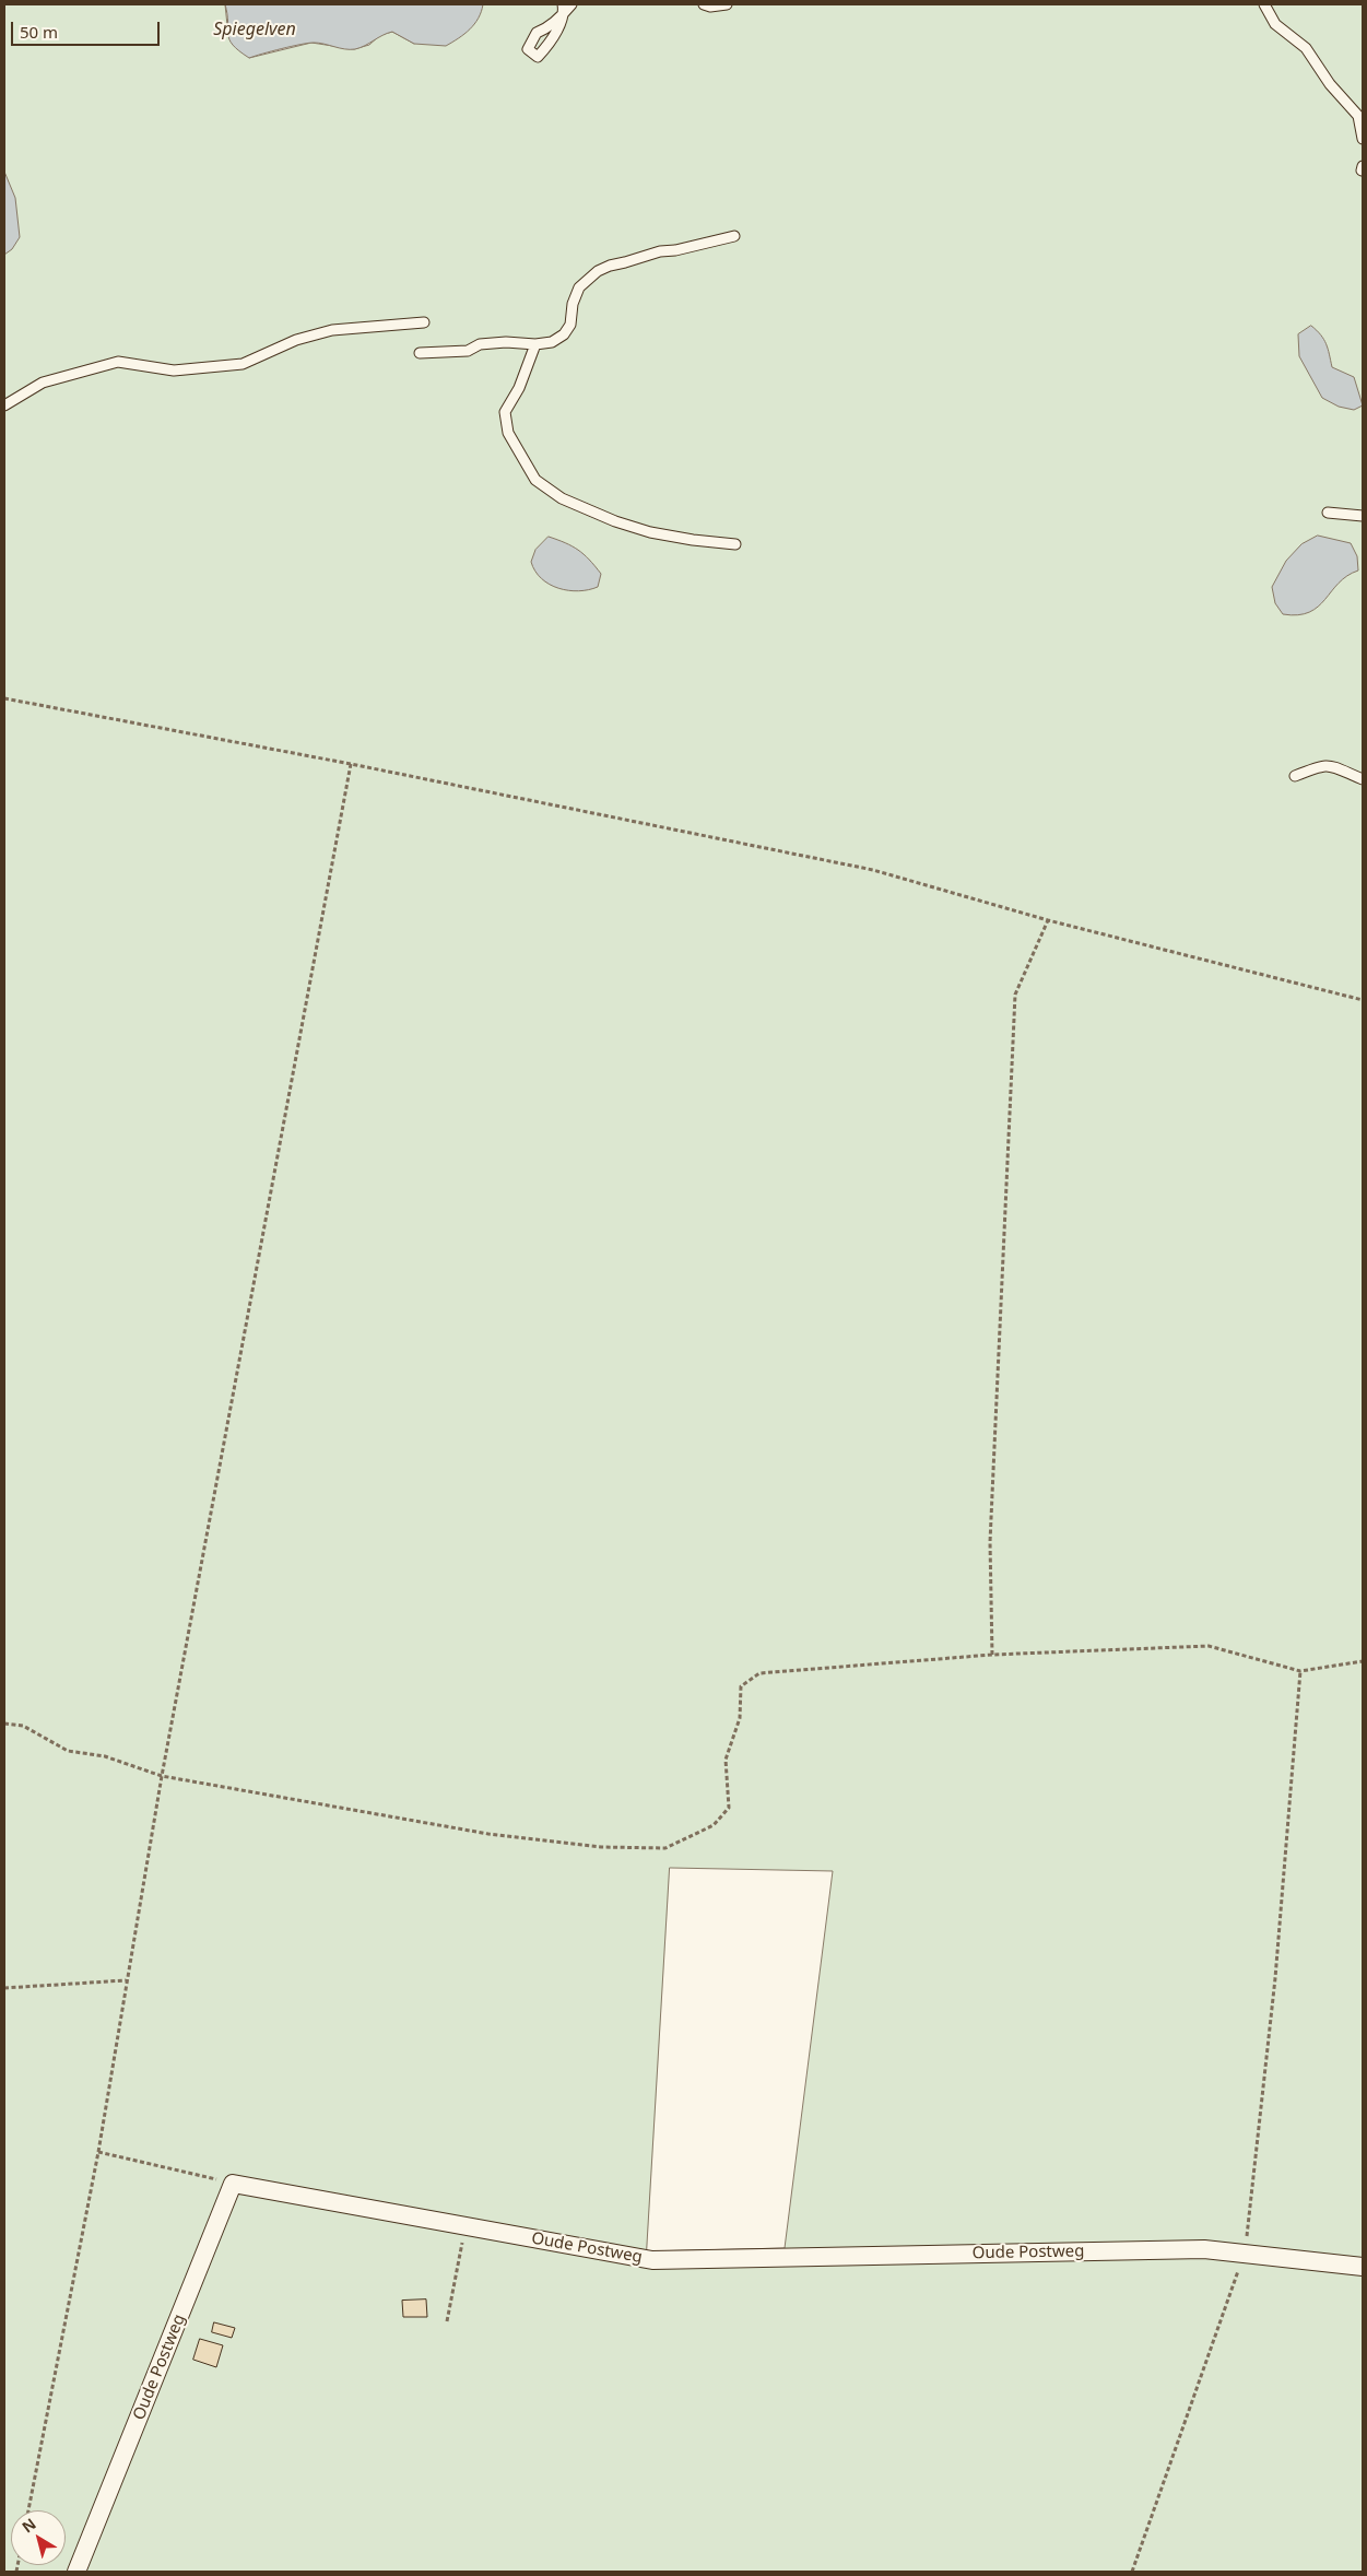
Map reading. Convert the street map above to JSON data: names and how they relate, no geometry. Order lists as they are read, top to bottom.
{
  "streets": {
    "street": ["Oude Postweg"]
  },
  "water": ["Spiegelven"],
  "scale_bar": "50 m",
  "north": "top left"
}
